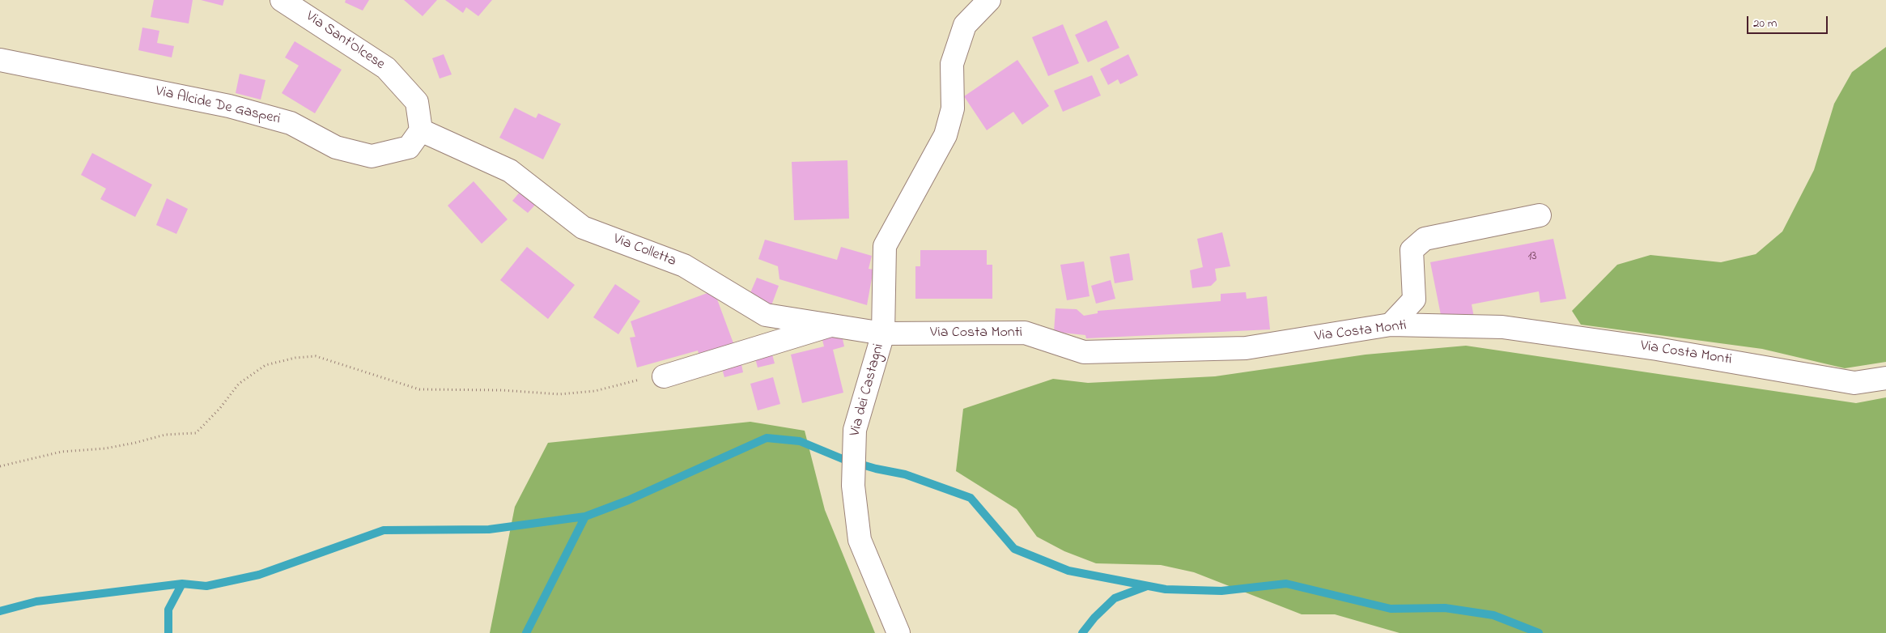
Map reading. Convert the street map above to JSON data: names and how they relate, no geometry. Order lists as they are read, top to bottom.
{
  "streets": {
    "street": [
      "Via Sant'Olcese",
      "Via Alcide De Gasperi",
      "Via Colletta",
      "Via Costa Monti",
      "Via dei Castagni"
    ]
  },
  "crossings": [
    ["Via Sant'Olcese", "Via Alcide De Gasperi"],
    ["Via Sant'Olcese", "Via Colletta"],
    ["Via Alcide De Gasperi", "Via Colletta"],
    ["Via Colletta", "Via Costa Monti"],
    ["Via Colletta", "Via dei Castagni"],
    ["Via Costa Monti", "Via dei Castagni"]
  ],
  "house_numbers": ["13"],
  "scale_bar": "20 m"
}
